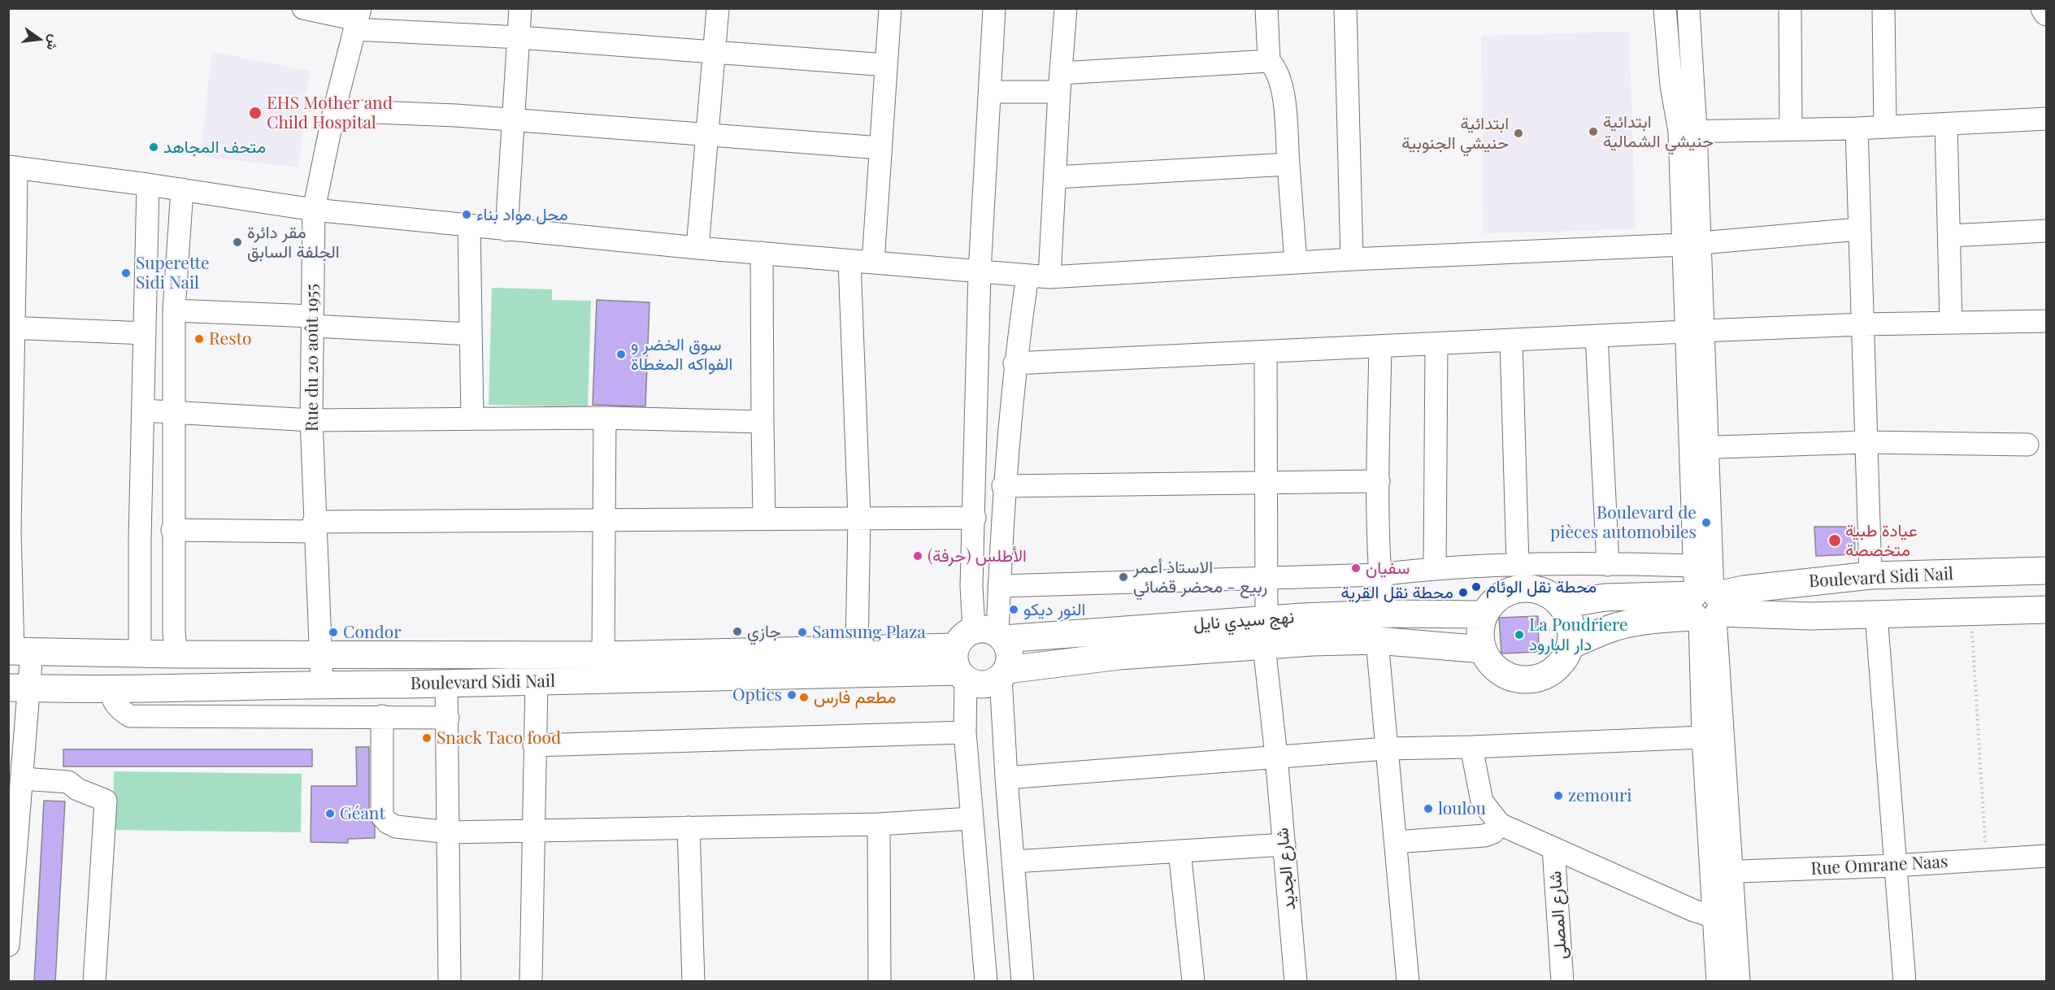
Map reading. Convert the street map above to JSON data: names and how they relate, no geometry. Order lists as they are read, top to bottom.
{
  "streets": {
    "main road": ["Boulevard Sidi Nail", "نهج سيدي نايل"],
    "street": [
      "Rue du 20 août 1955",
      "Rue Omrane Naas",
      "شارع الجديد",
      "شارع المصلى"
    ]
  },
  "crossings": [
    ["Rue du 20 août 1955", "Boulevard Sidi Nail"],
    ["Boulevard Sidi Nail", "نهج سيدي نايل"],
    ["نهج سيدي نايل", "شارع الجديد"]
  ],
  "places": [
    "EHS Mother and Child Hospital",
    "ابتدائية حنيشي الشمالية",
    "ابتدائية حنيشي الجنوبية",
    "متحف المجاهد",
    "محل مواد بناء",
    "مقر دائرة الجلفة السابق",
    "Superette Sidi Nail",
    "Resto",
    "سوق الخضر و الفواكه المغطاة",
    "Boulevard de pièces automobiles",
    "عيادة طبية متخصصة",
    "الأطلس (حرفة)",
    "سفيان",
    "الاستاذ أعمر ربيع - محضر قضائي",
    "محطة نقل الوئام",
    "محطة نقل القرية",
    "النور ديكو",
    "جازي",
    "Condor",
    "Samsung Plaza",
    "La Poudriere دار البارود",
    "Optics",
    "مطعم فارس",
    "Snack Taco food",
    "zemouri",
    "loulou",
    "Géant"
  ],
  "north": "right"
}
